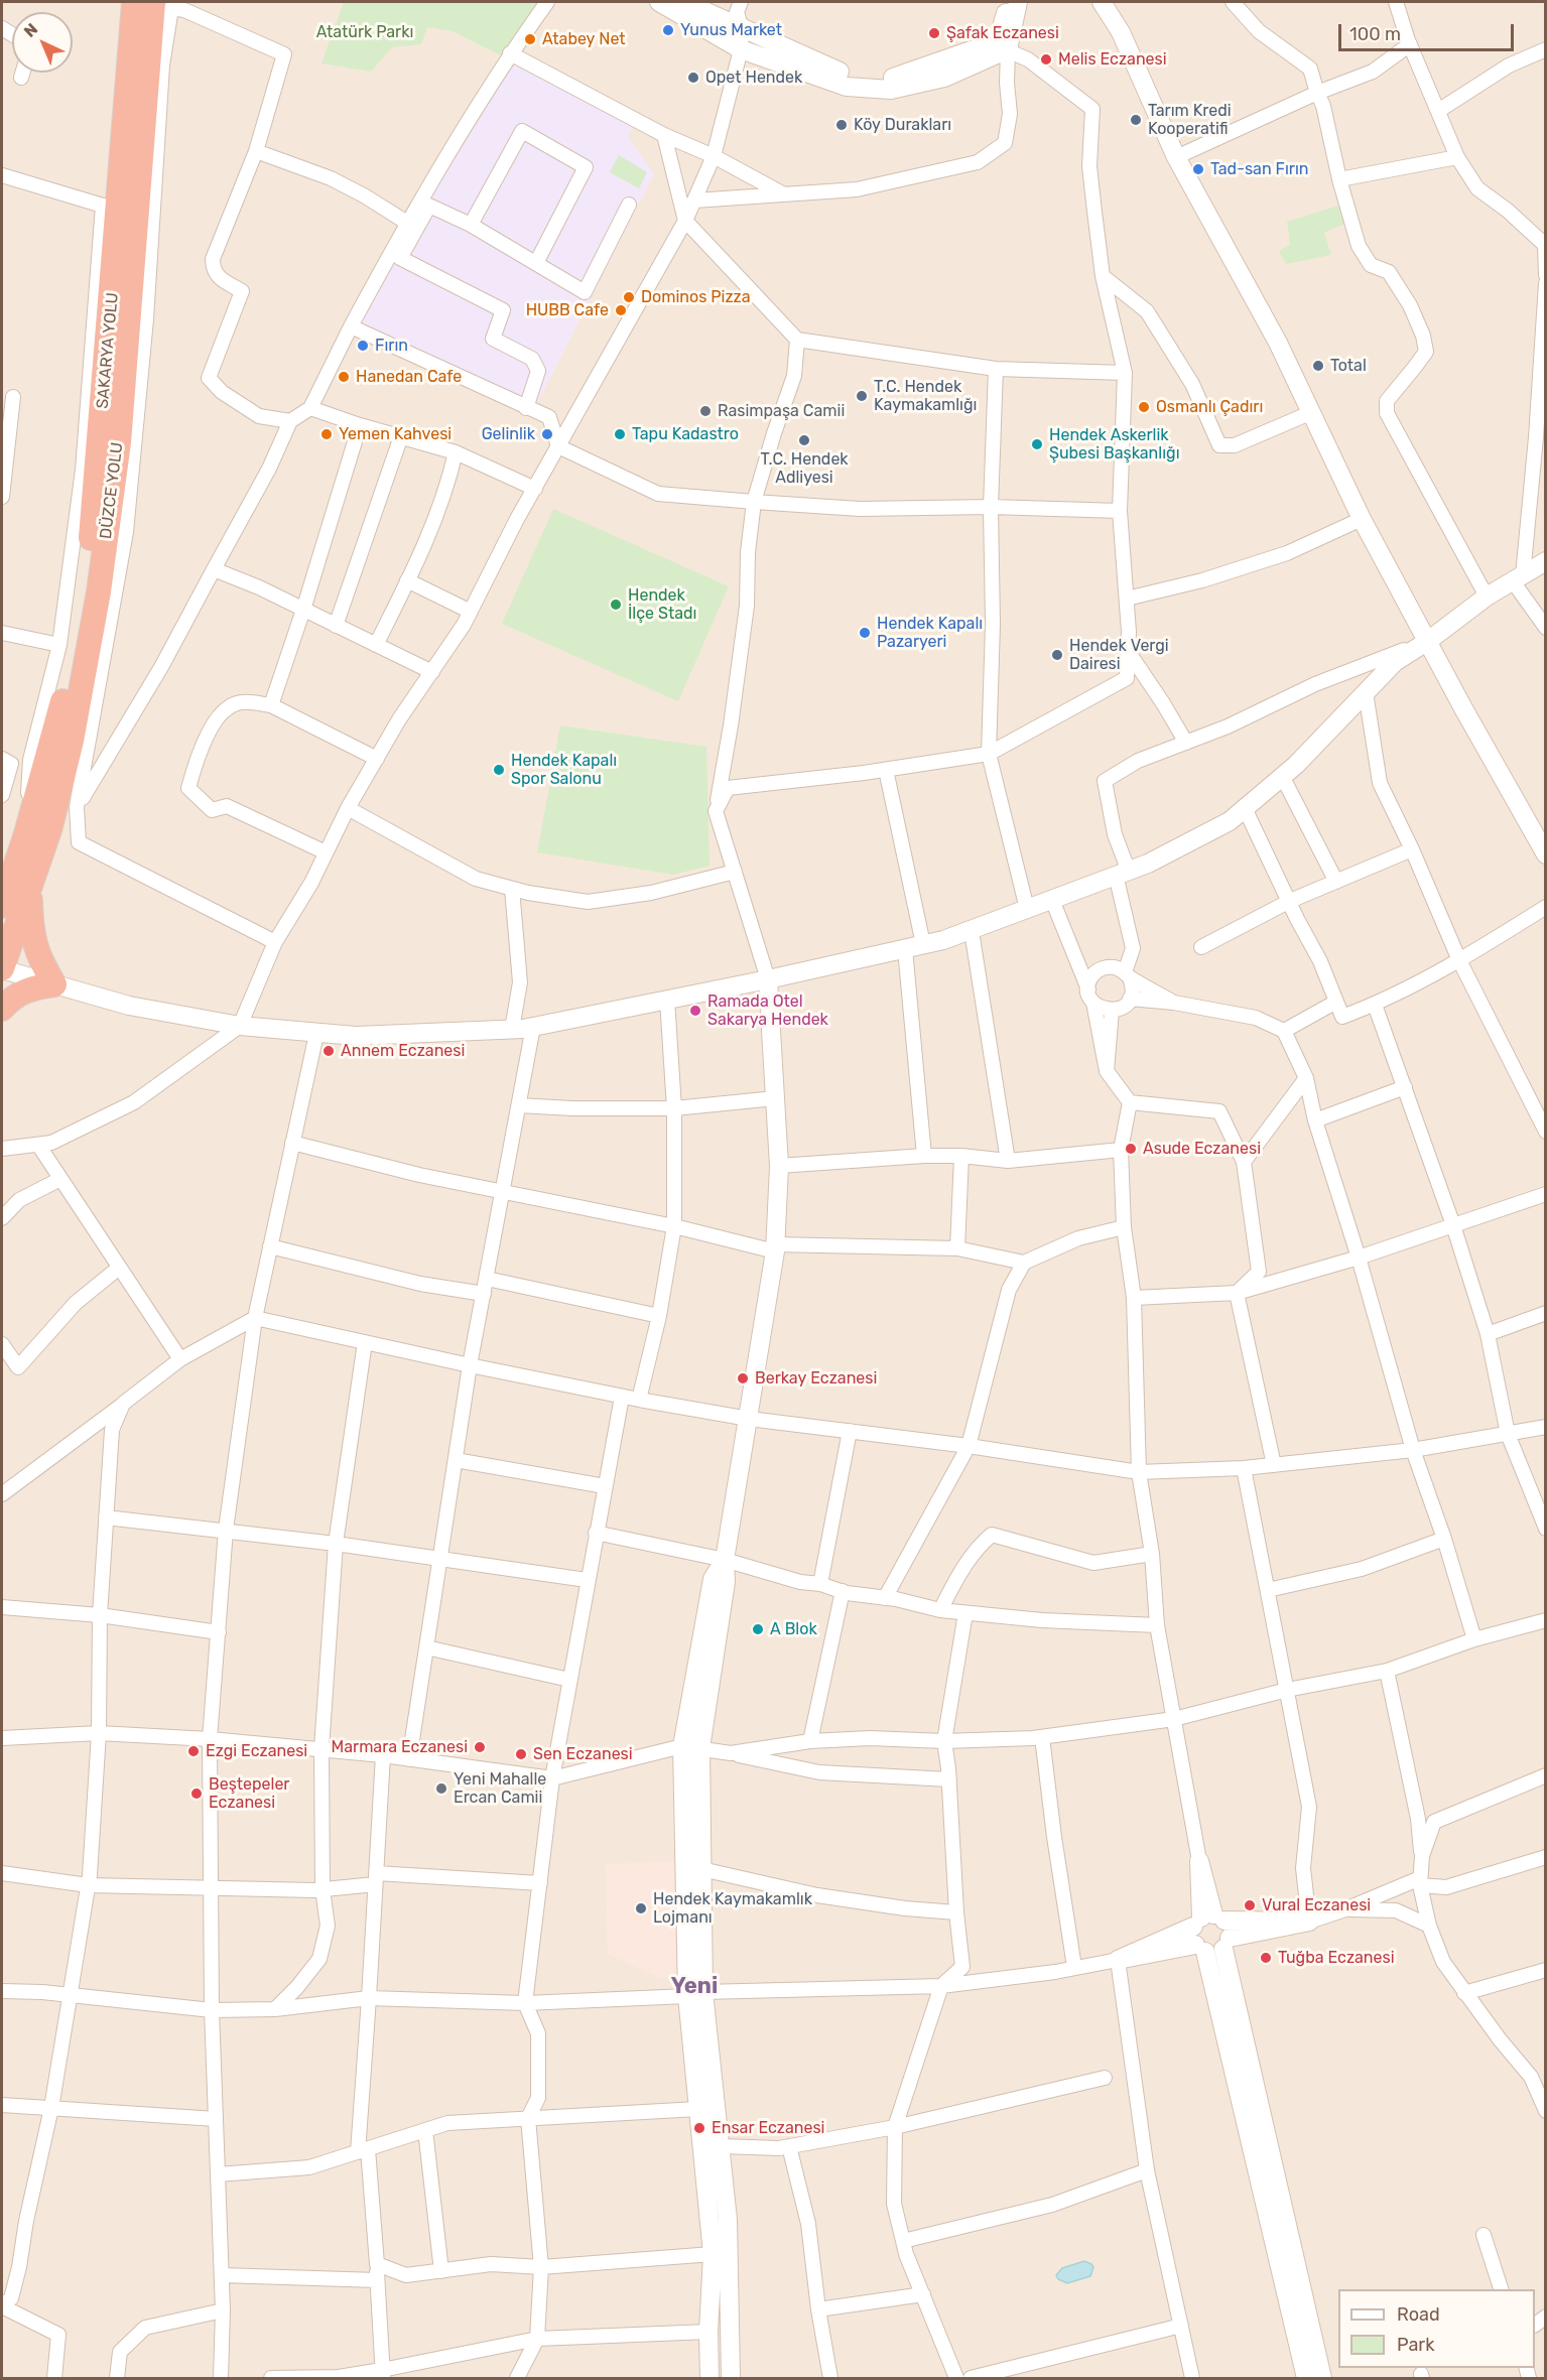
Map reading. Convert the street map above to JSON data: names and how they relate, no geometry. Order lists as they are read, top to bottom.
{
  "streets": {
    "highway": ["SAKARYA YOLU", "DÜZCE YOLU"]
  },
  "districts": ["Yeni"],
  "parks": ["Atatürk Parkı"],
  "places": [
    "Yunus Market",
    "Şafak Eczanesi",
    "Atabey Net",
    "Melis Eczanesi",
    "Opet Hendek",
    "Tarım Kredi Kooperatifi",
    "Köy Durakları",
    "Tad-san Fırın",
    "Dominos Pizza",
    "HUBB Cafe",
    "Fırın",
    "Total",
    "Hanedan Cafe",
    "T.C. Hendek Kaymakamlığı",
    "Osmanlı Çadırı",
    "Rasimpaşa Camii",
    "Yemen Kahvesi",
    "Gelinlik",
    "Tapu Kadastro",
    "T.C. Hendek Adliyesi",
    "Hendek Askerlik Şubesi Başkanlığı",
    "Hendek İlçe Stadı",
    "Hendek Kapalı Pazaryeri",
    "Hendek Vergi Dairesi",
    "Hendek Kapalı Spor Salonu",
    "Ramada Otel Sakarya Hendek",
    "Annem Eczanesi",
    "Asude Eczanesi",
    "Berkay Eczanesi",
    "A Blok",
    "Marmara Eczanesi",
    "Ezgi Eczanesi",
    "Sen Eczanesi",
    "Yeni Mahalle Ercan Camii",
    "Beştepeler Eczanesi",
    "Vural Eczanesi",
    "Hendek Kaymakamlık Lojmanı",
    "Tuğba Eczanesi",
    "Ensar Eczanesi"
  ],
  "legend": ["Road", "Park"],
  "scale_bar": "100 m",
  "north": "top left"
}
